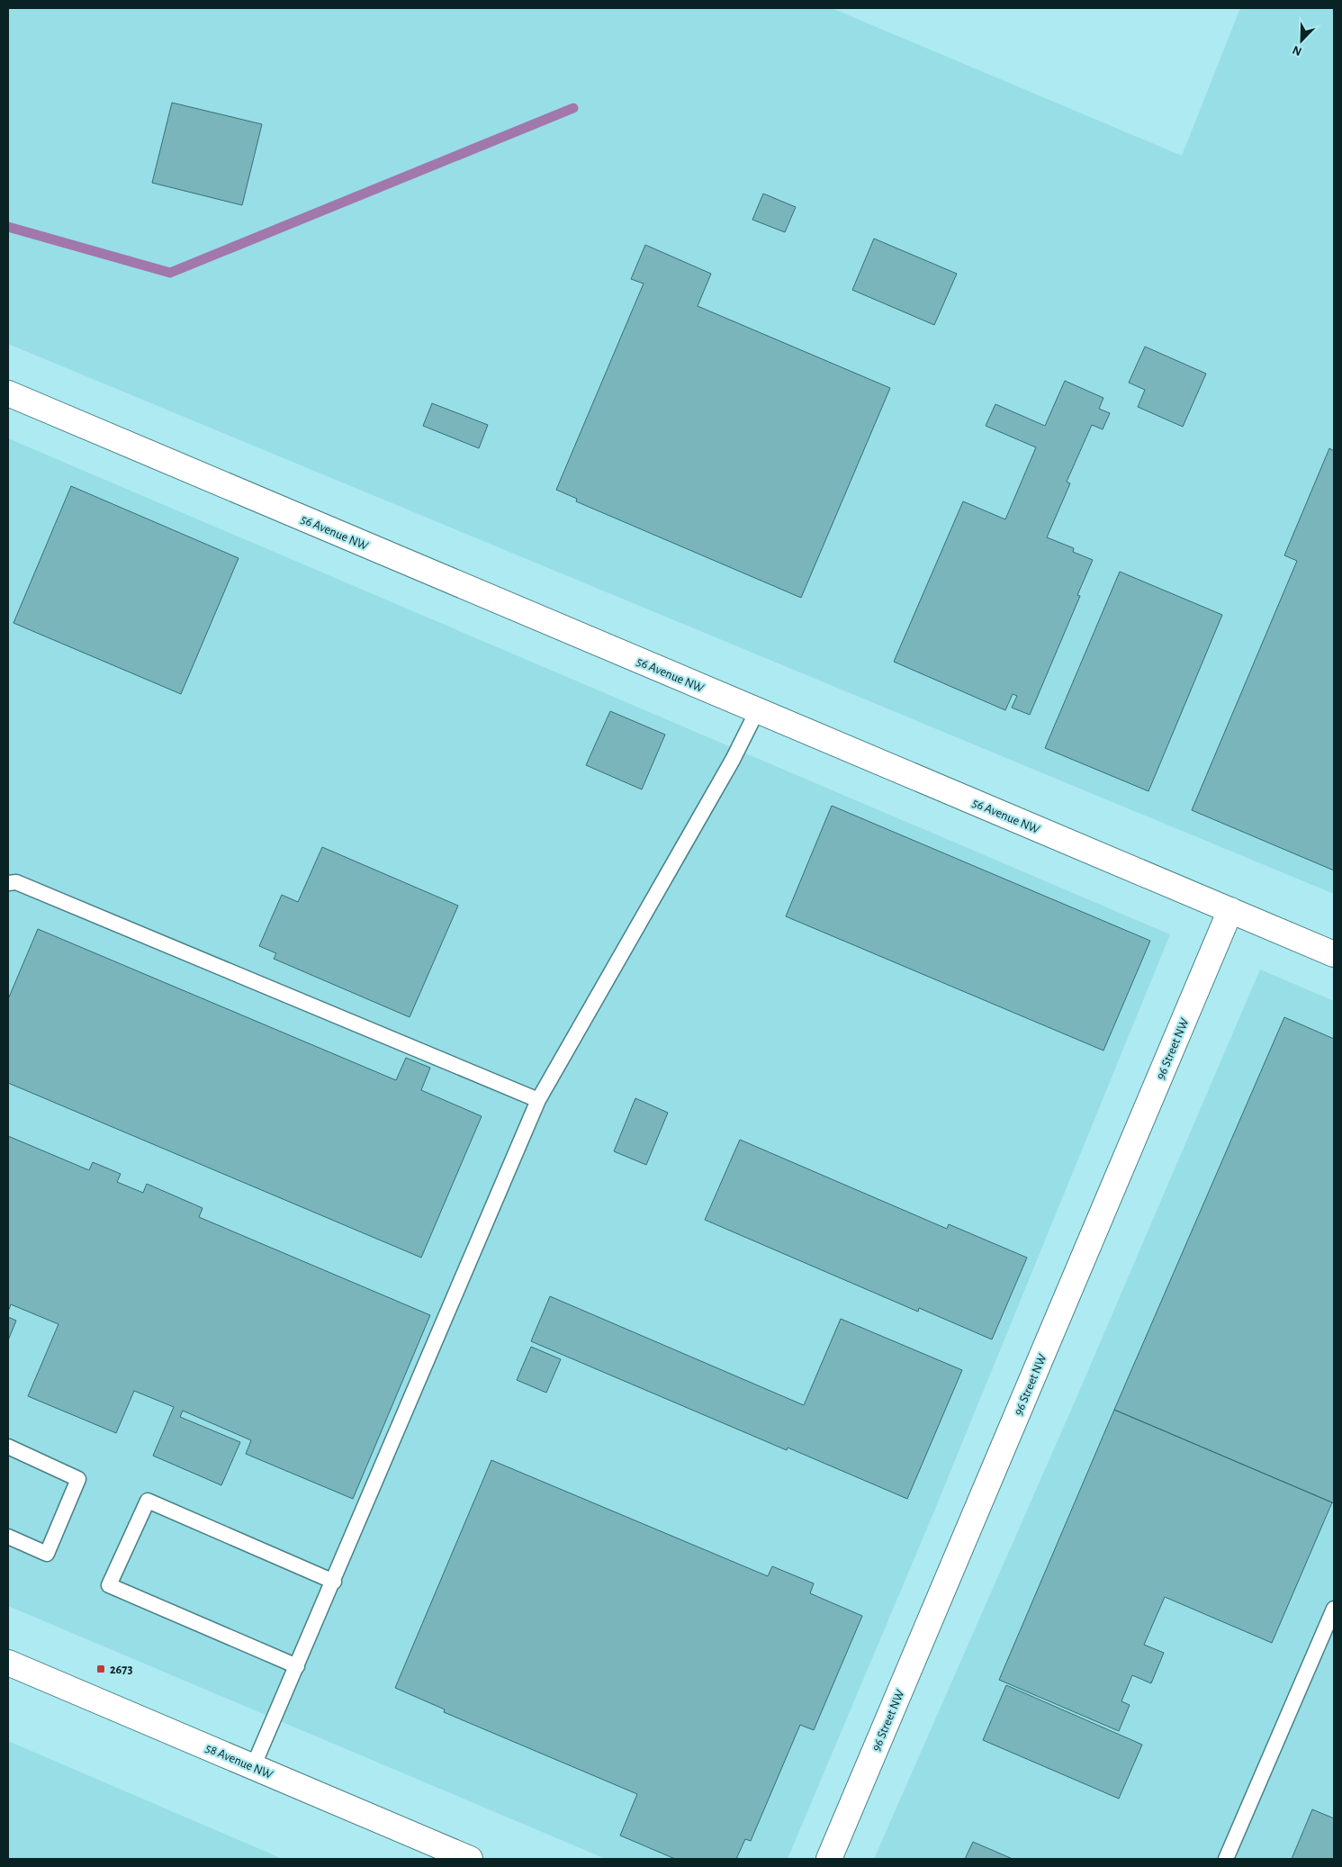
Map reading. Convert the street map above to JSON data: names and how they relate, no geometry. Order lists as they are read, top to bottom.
{
  "streets": {
    "street": ["56 Avenue NW", "96 Street NW", "58 Avenue NW"]
  },
  "crossings": [
    ["56 Avenue NW", "96 Street NW"]
  ],
  "places": {
    "transit": ["2673"]
  },
  "north": "bottom left"
}
